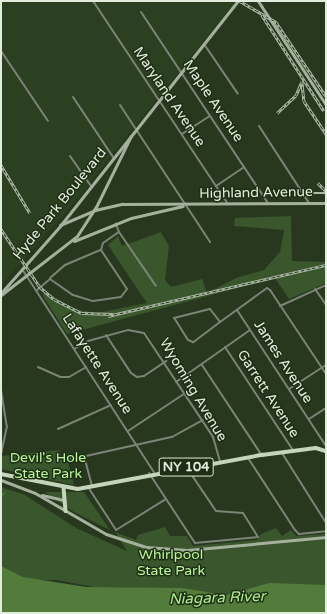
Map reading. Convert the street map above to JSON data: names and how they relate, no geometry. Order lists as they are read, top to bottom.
{
  "streets": {
    "main road": ["Highland Avenue", "Hyde Park Boulevard", "NY 104"],
    "street": [
      "Maryland Avenue",
      "Maple Avenue",
      "James Avenue",
      "Lafayette Avenue",
      "Wyoming Avenue",
      "Garrett Avenue"
    ]
  },
  "crossings": [
    ["Maryland Avenue", "Highland Avenue"],
    ["Maryland Avenue", "Hyde Park Boulevard"],
    ["Maple Avenue", "Highland Avenue"],
    ["Maple Avenue", "Hyde Park Boulevard"],
    ["Highland Avenue", "Hyde Park Boulevard"],
    ["Hyde Park Boulevard", "Lafayette Avenue"],
    ["James Avenue", "NY 104"],
    ["Lafayette Avenue", "Wyoming Avenue"],
    ["Lafayette Avenue", "NY 104"],
    ["Wyoming Avenue", "NY 104"],
    ["Garrett Avenue", "NY 104"]
  ],
  "water": ["Niagara River"],
  "parks": ["Devil's Hole State Park", "Whirlpool State Park"]
}
